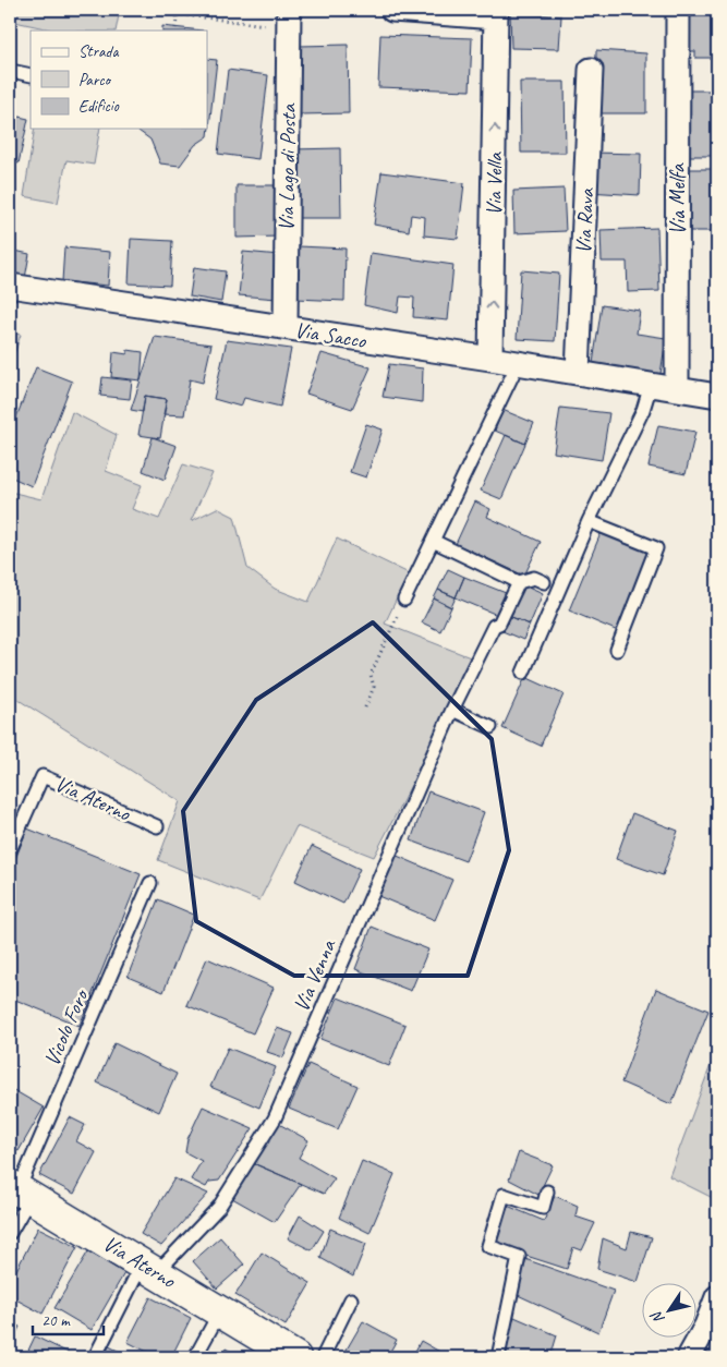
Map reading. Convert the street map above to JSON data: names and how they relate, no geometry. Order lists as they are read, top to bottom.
{
  "streets": {
    "street": [
      "Via Lago di Posta",
      "Via Vella",
      "Via Melfa",
      "Via Rava",
      "Via Sacco",
      "Via Aterno"
    ],
    "lane": ["Via Venna", "Vicolo Foro"]
  },
  "crossings": [
    ["Via Lago di Posta", "Via Sacco"],
    ["Via Vella", "Via Sacco"],
    ["Via Melfa", "Via Sacco"],
    ["Via Rava", "Via Sacco"],
    ["Via Aterno", "Via Venna"],
    ["Via Aterno", "Vicolo Foro"]
  ],
  "one_way": ["Via Vella"],
  "legend": ["Strada", "Parco", "Edificio"],
  "scale_bar": "20 m",
  "north": "bottom left"
}
